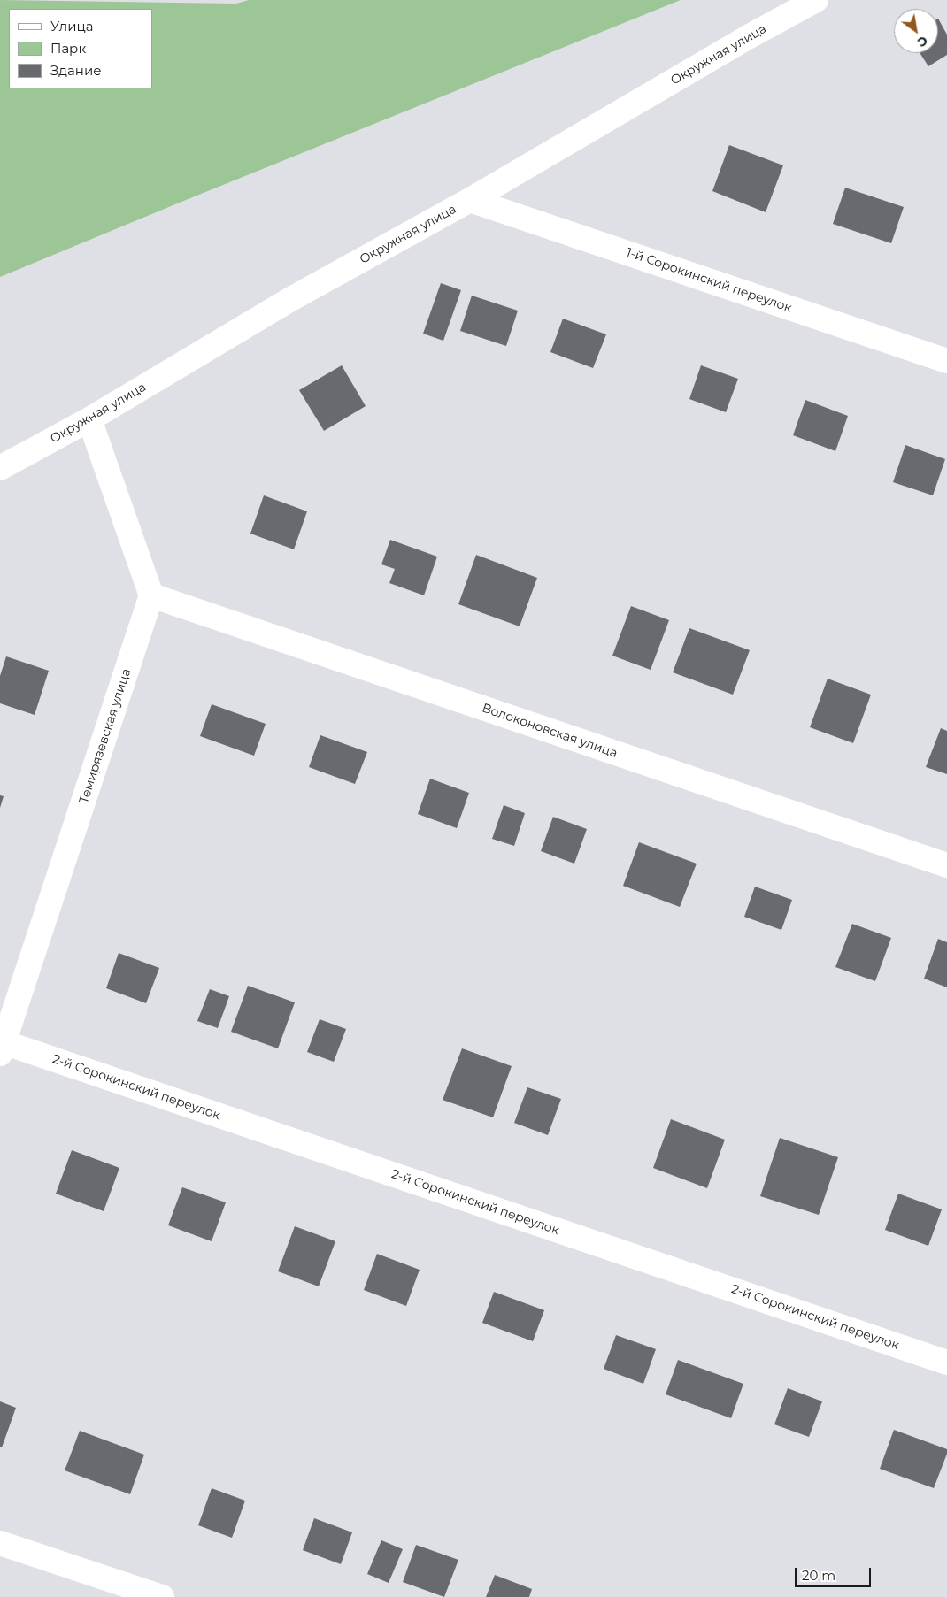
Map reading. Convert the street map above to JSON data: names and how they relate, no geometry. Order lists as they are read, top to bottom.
{
  "streets": {
    "street": [
      "Окружная улица",
      "1-й Сорокинский переулок",
      "Волоконовская улица",
      "Темирязевская улица",
      "2-й Сорокинский переулок"
    ]
  },
  "crossings": [
    ["Окружная улица", "1-й Сорокинский переулок"],
    ["Волоконовская улица", "Темирязевская улица"],
    ["Темирязевская улица", "2-й Сорокинский переулок"]
  ],
  "legend": ["Улица", "Парк", "Здание"],
  "scale_bar": "20 m",
  "north": "bottom right"
}
